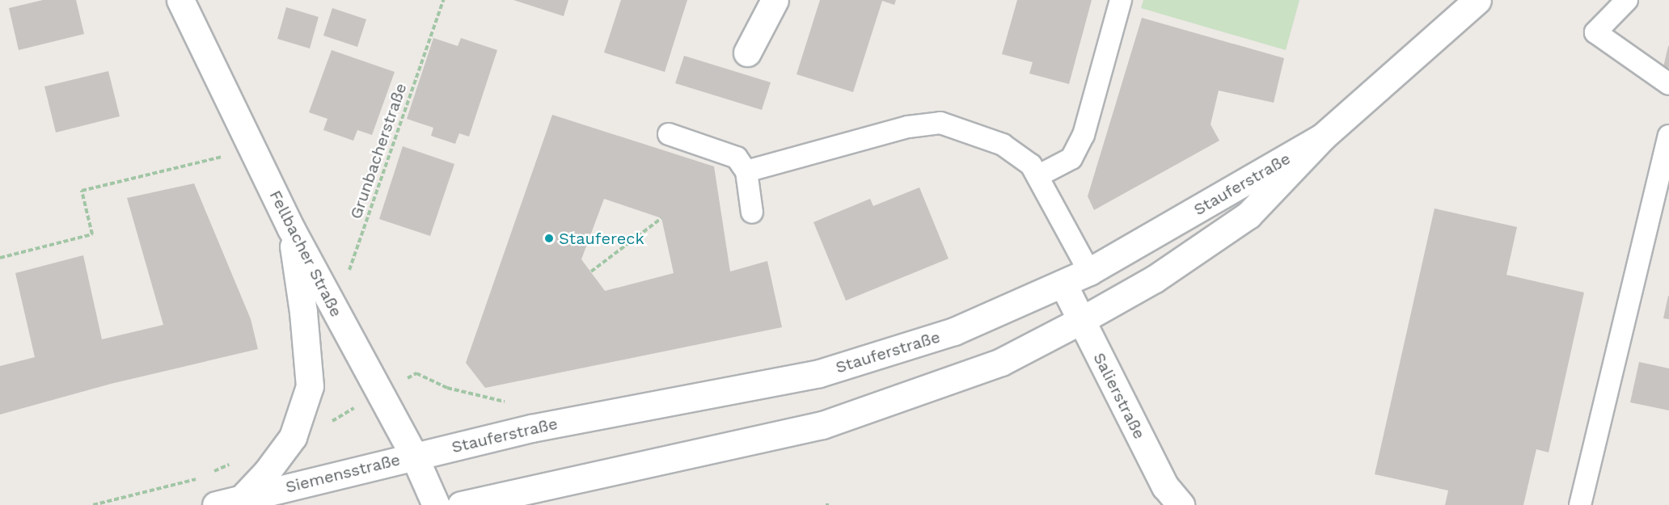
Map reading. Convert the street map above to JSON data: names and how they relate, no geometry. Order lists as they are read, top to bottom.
{
  "streets": {
    "main road": [
      "Stauferstraße",
      "Fellbacher Straße",
      "Salierstraße",
      "Siemensstraße"
    ],
    "path": ["Grunbacherstraße"]
  },
  "crossings": [
    ["Grunbacherstraße", "Fellbacher Straße"],
    ["Stauferstraße", "Fellbacher Straße"],
    ["Stauferstraße", "Salierstraße"],
    ["Stauferstraße", "Siemensstraße"],
    ["Fellbacher Straße", "Siemensstraße"]
  ],
  "places": ["Staufereck"]
}
